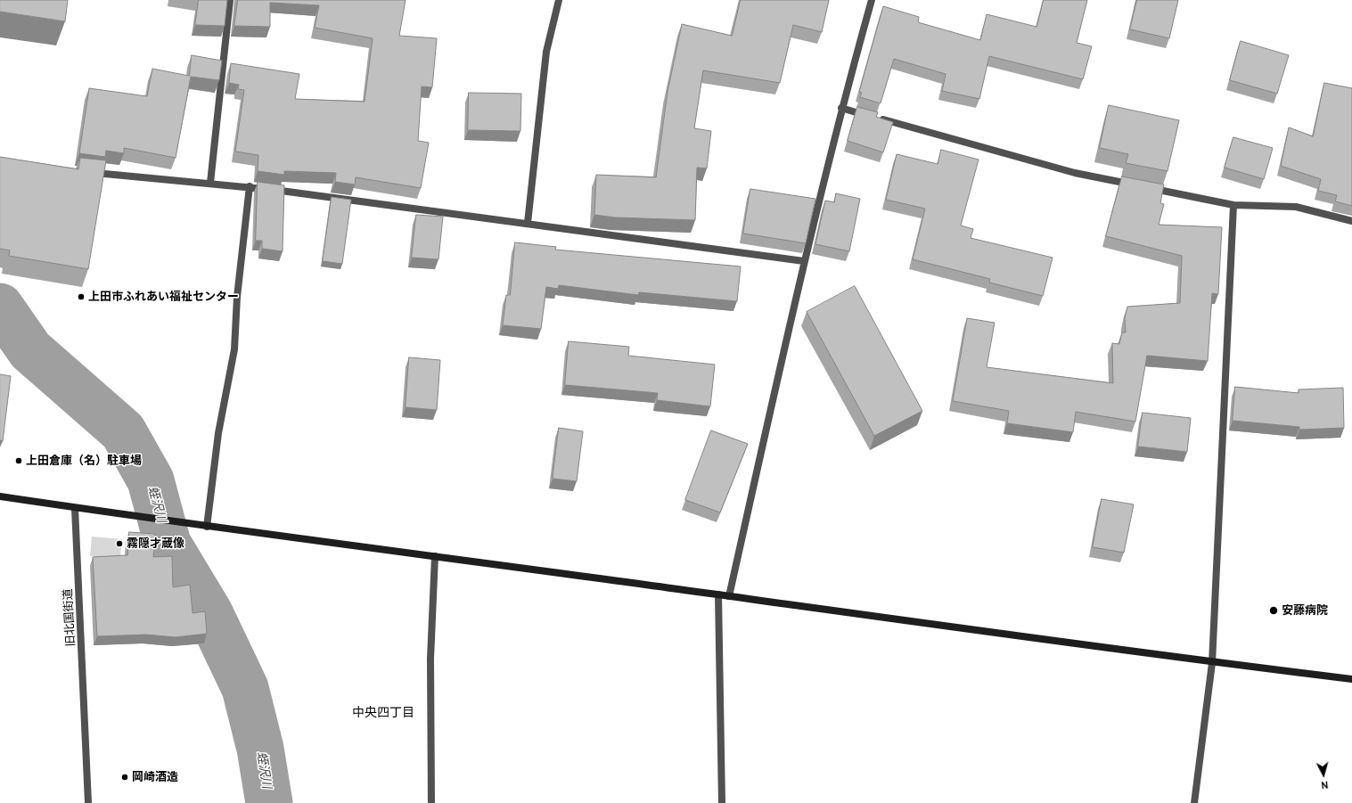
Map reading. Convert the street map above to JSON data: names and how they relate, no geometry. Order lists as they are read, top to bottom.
{
  "streets": {
    "street": ["旧北国街道"]
  },
  "districts": ["中央四丁目"],
  "water": ["蛭沢川"],
  "places": [
    "上田市ふれあい福祉センター",
    "上田倉庫（名）駐車場",
    "霧隠才蔵像",
    "安藤病院",
    "岡崎酒造"
  ],
  "north": "bottom"
}
